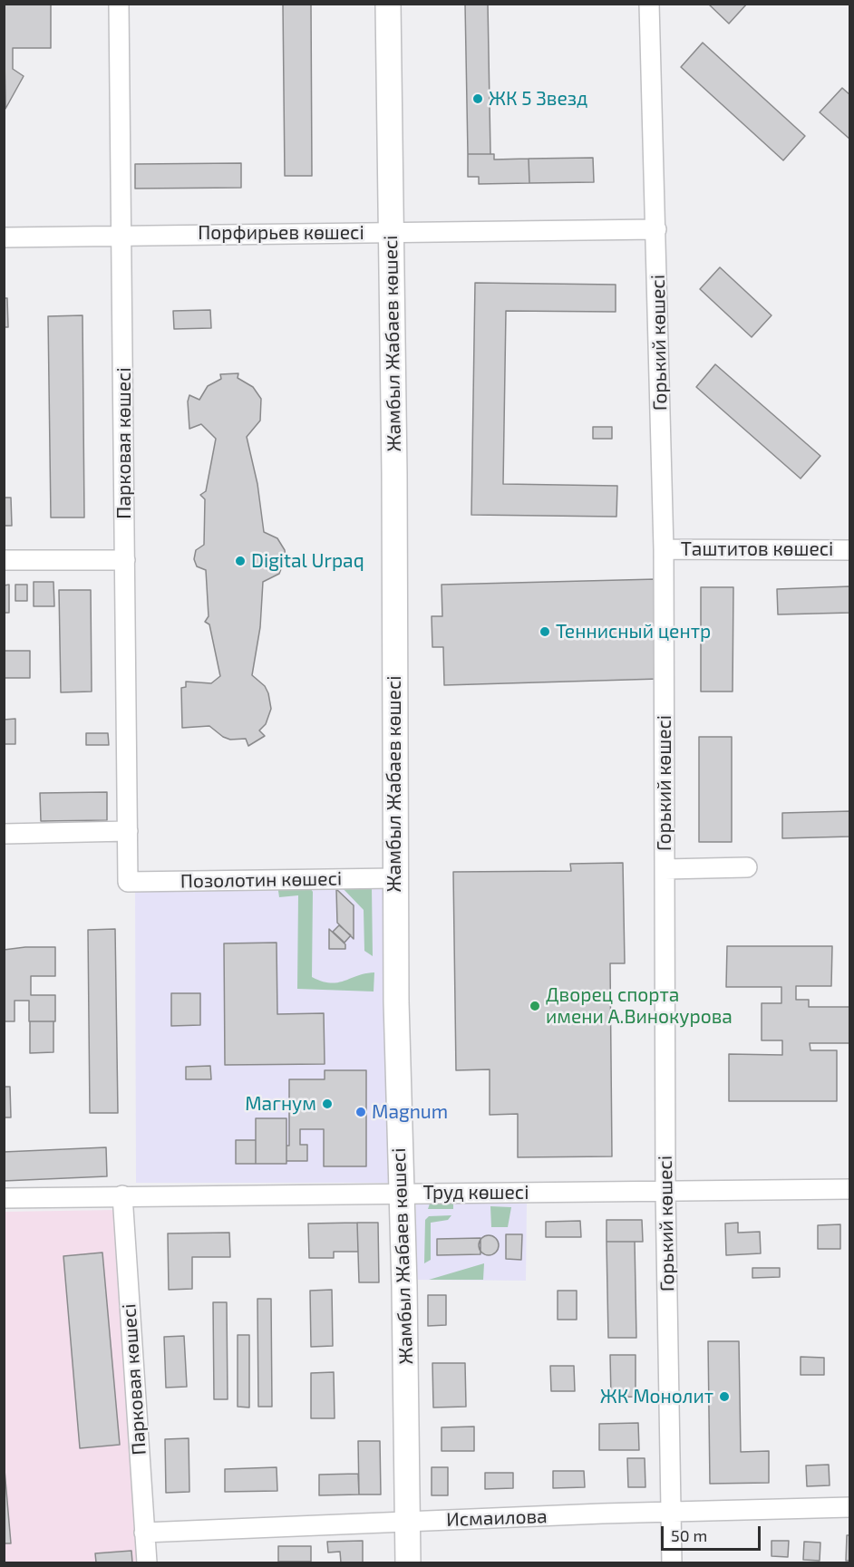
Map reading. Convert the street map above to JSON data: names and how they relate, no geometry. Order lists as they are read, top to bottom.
{
  "streets": {
    "main road": ["Жамбыл Жабаев көшесі"],
    "street": [
      "Порфирьев көшесі",
      "Горький көшесі",
      "Парковая көшесі",
      "Таштитов көшесі",
      "Позолотин көшесі",
      "Труд көшесі",
      "Исмаилова"
    ]
  },
  "crossings": [
    ["Порфирьев көшесі", "Горький көшесі"],
    ["Порфирьев көшесі", "Жамбыл Жабаев көшесі"],
    ["Порфирьев көшесі", "Парковая көшесі"],
    ["Горький көшесі", "Таштитов көшесі"],
    ["Горький көшесі", "Труд көшесі"],
    ["Горький көшесі", "Исмаилова"],
    ["Жамбыл Жабаев көшесі", "Позолотин көшесі"],
    ["Жамбыл Жабаев көшесі", "Труд көшесі"],
    ["Жамбыл Жабаев көшесі", "Исмаилова"],
    ["Парковая көшесі", "Позолотин көшесі"],
    ["Парковая көшесі", "Труд көшесі"],
    ["Парковая көшесі", "Исмаилова"]
  ],
  "places": [
    "ЖК 5 Звезд",
    "Digital Urpaq",
    "Теннисный центр",
    "Дворец спорта имени А.Винокурова",
    "Магнум",
    "Magnum",
    "ЖК Монолит"
  ],
  "scale_bar": "50 m"
}
